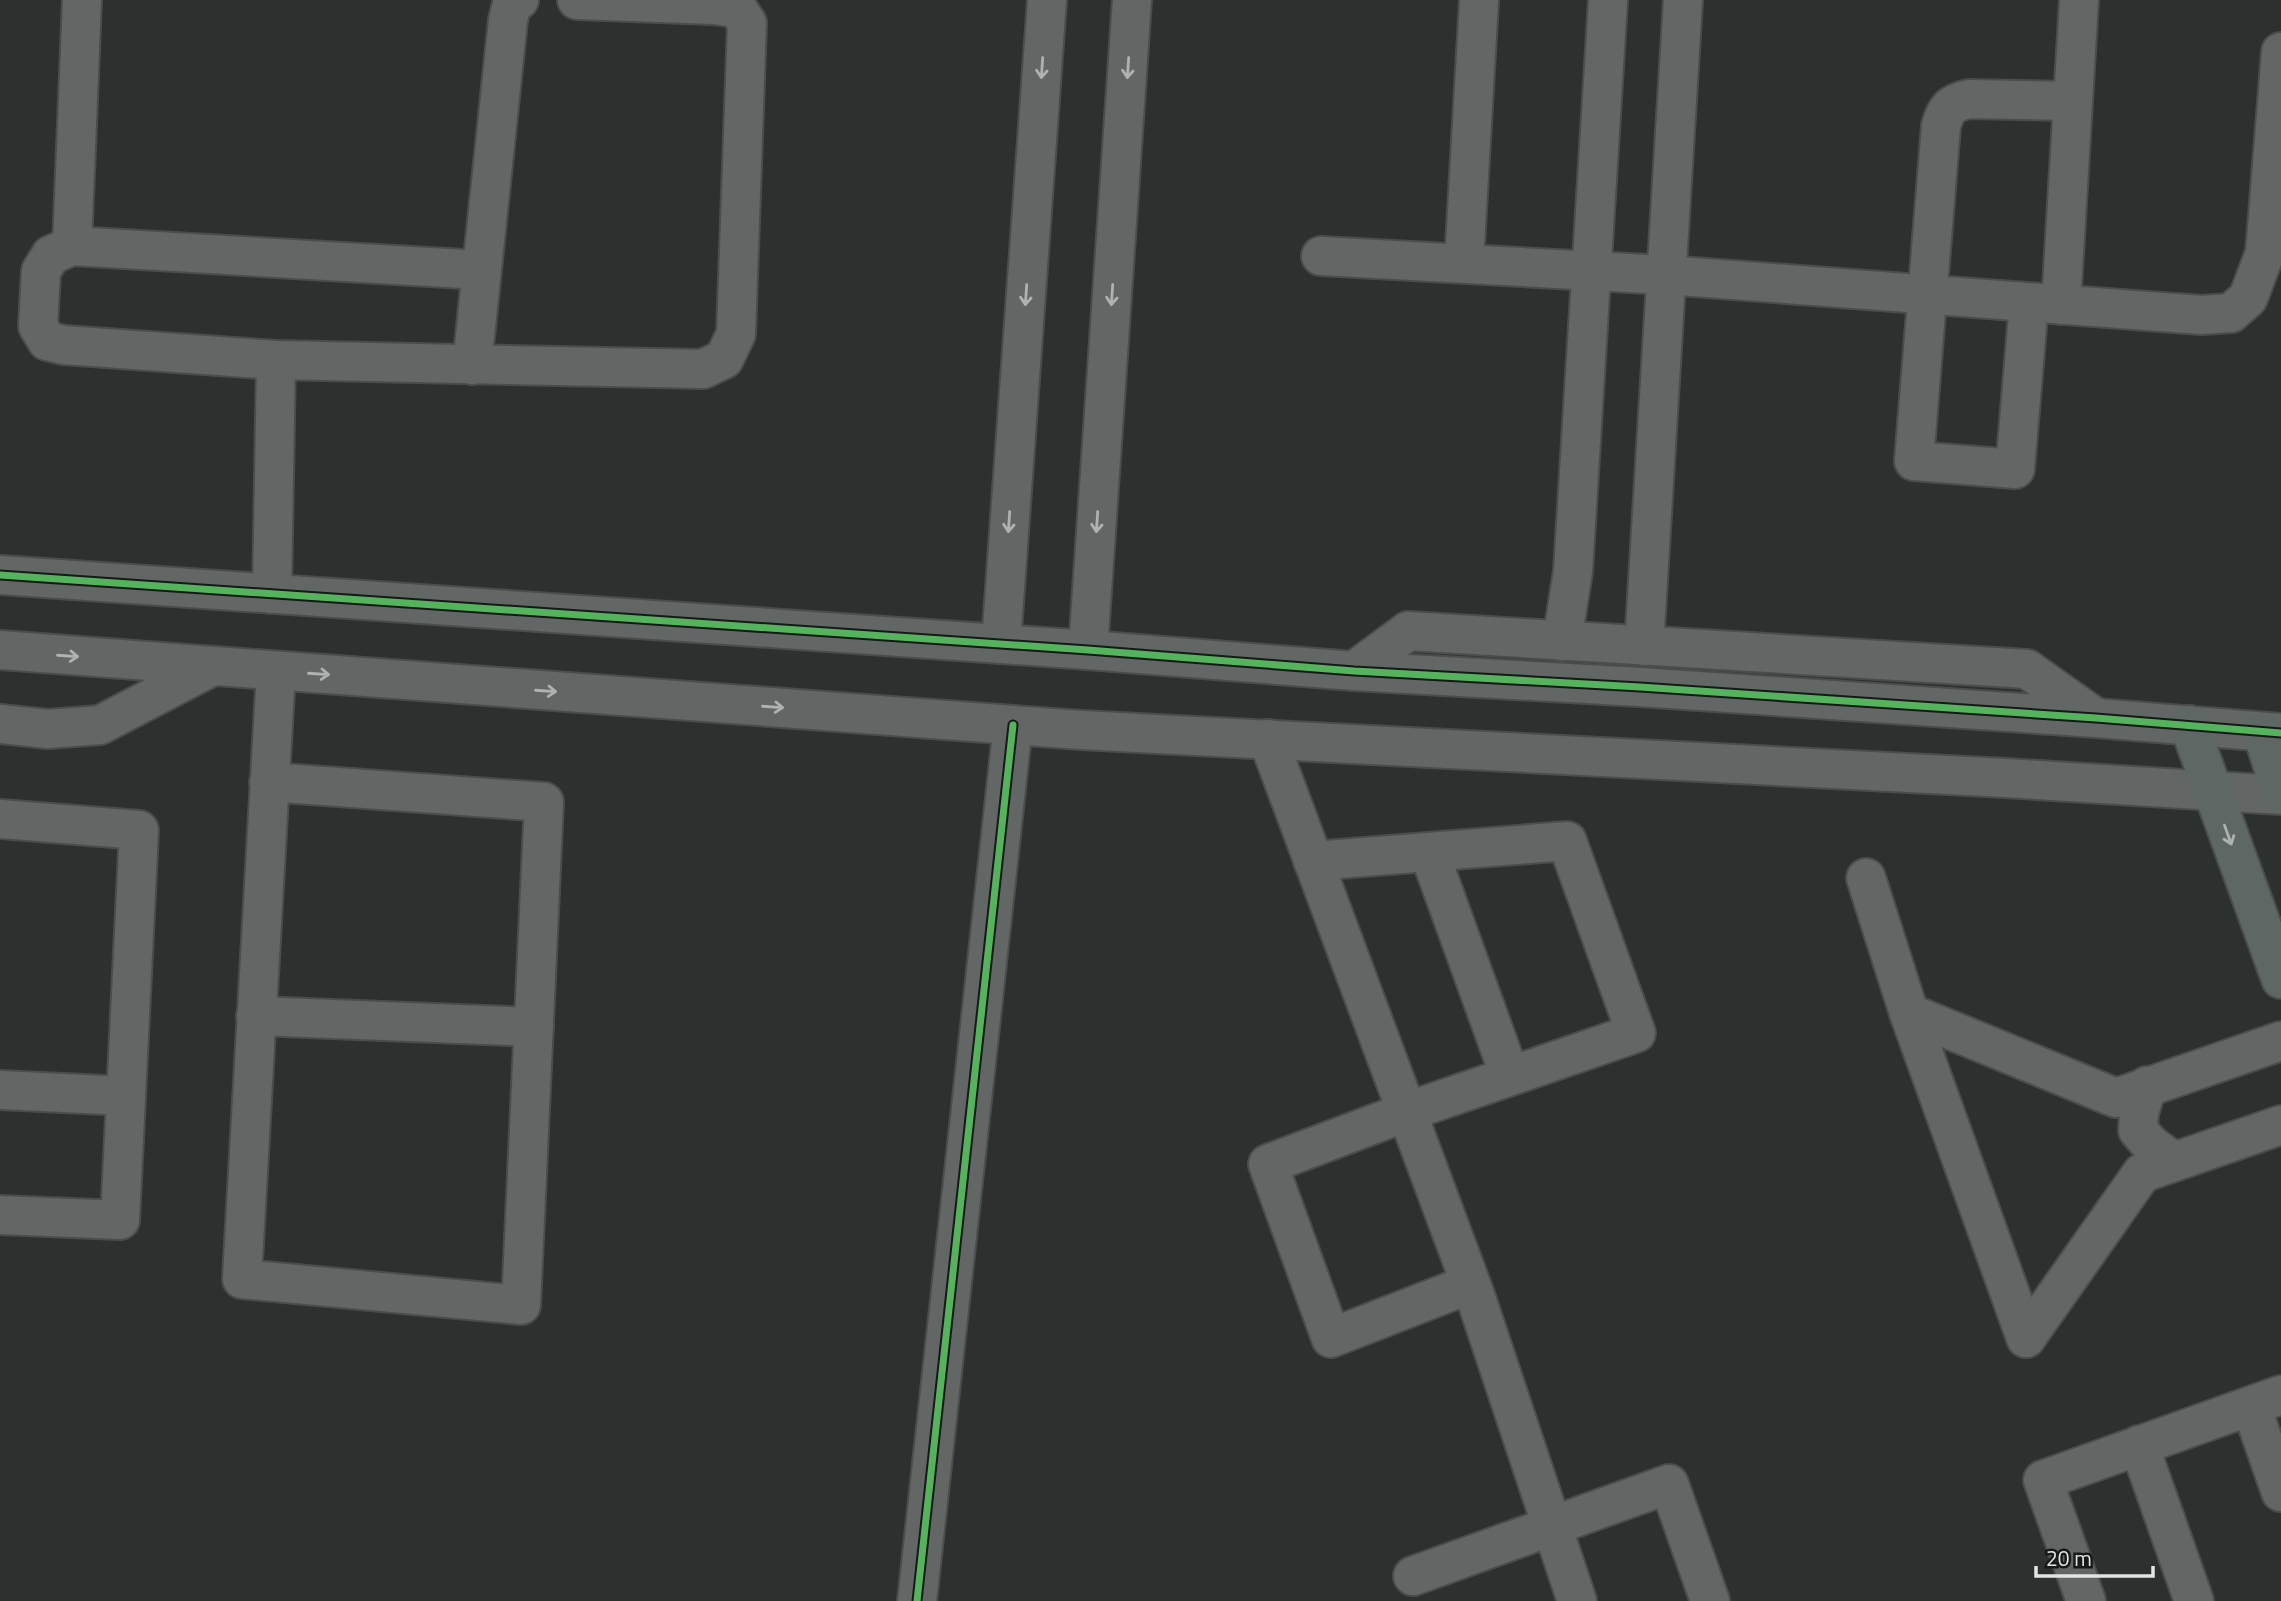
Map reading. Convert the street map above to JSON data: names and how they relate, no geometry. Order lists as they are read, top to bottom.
{
  "scale_bar": "20 m"
}
